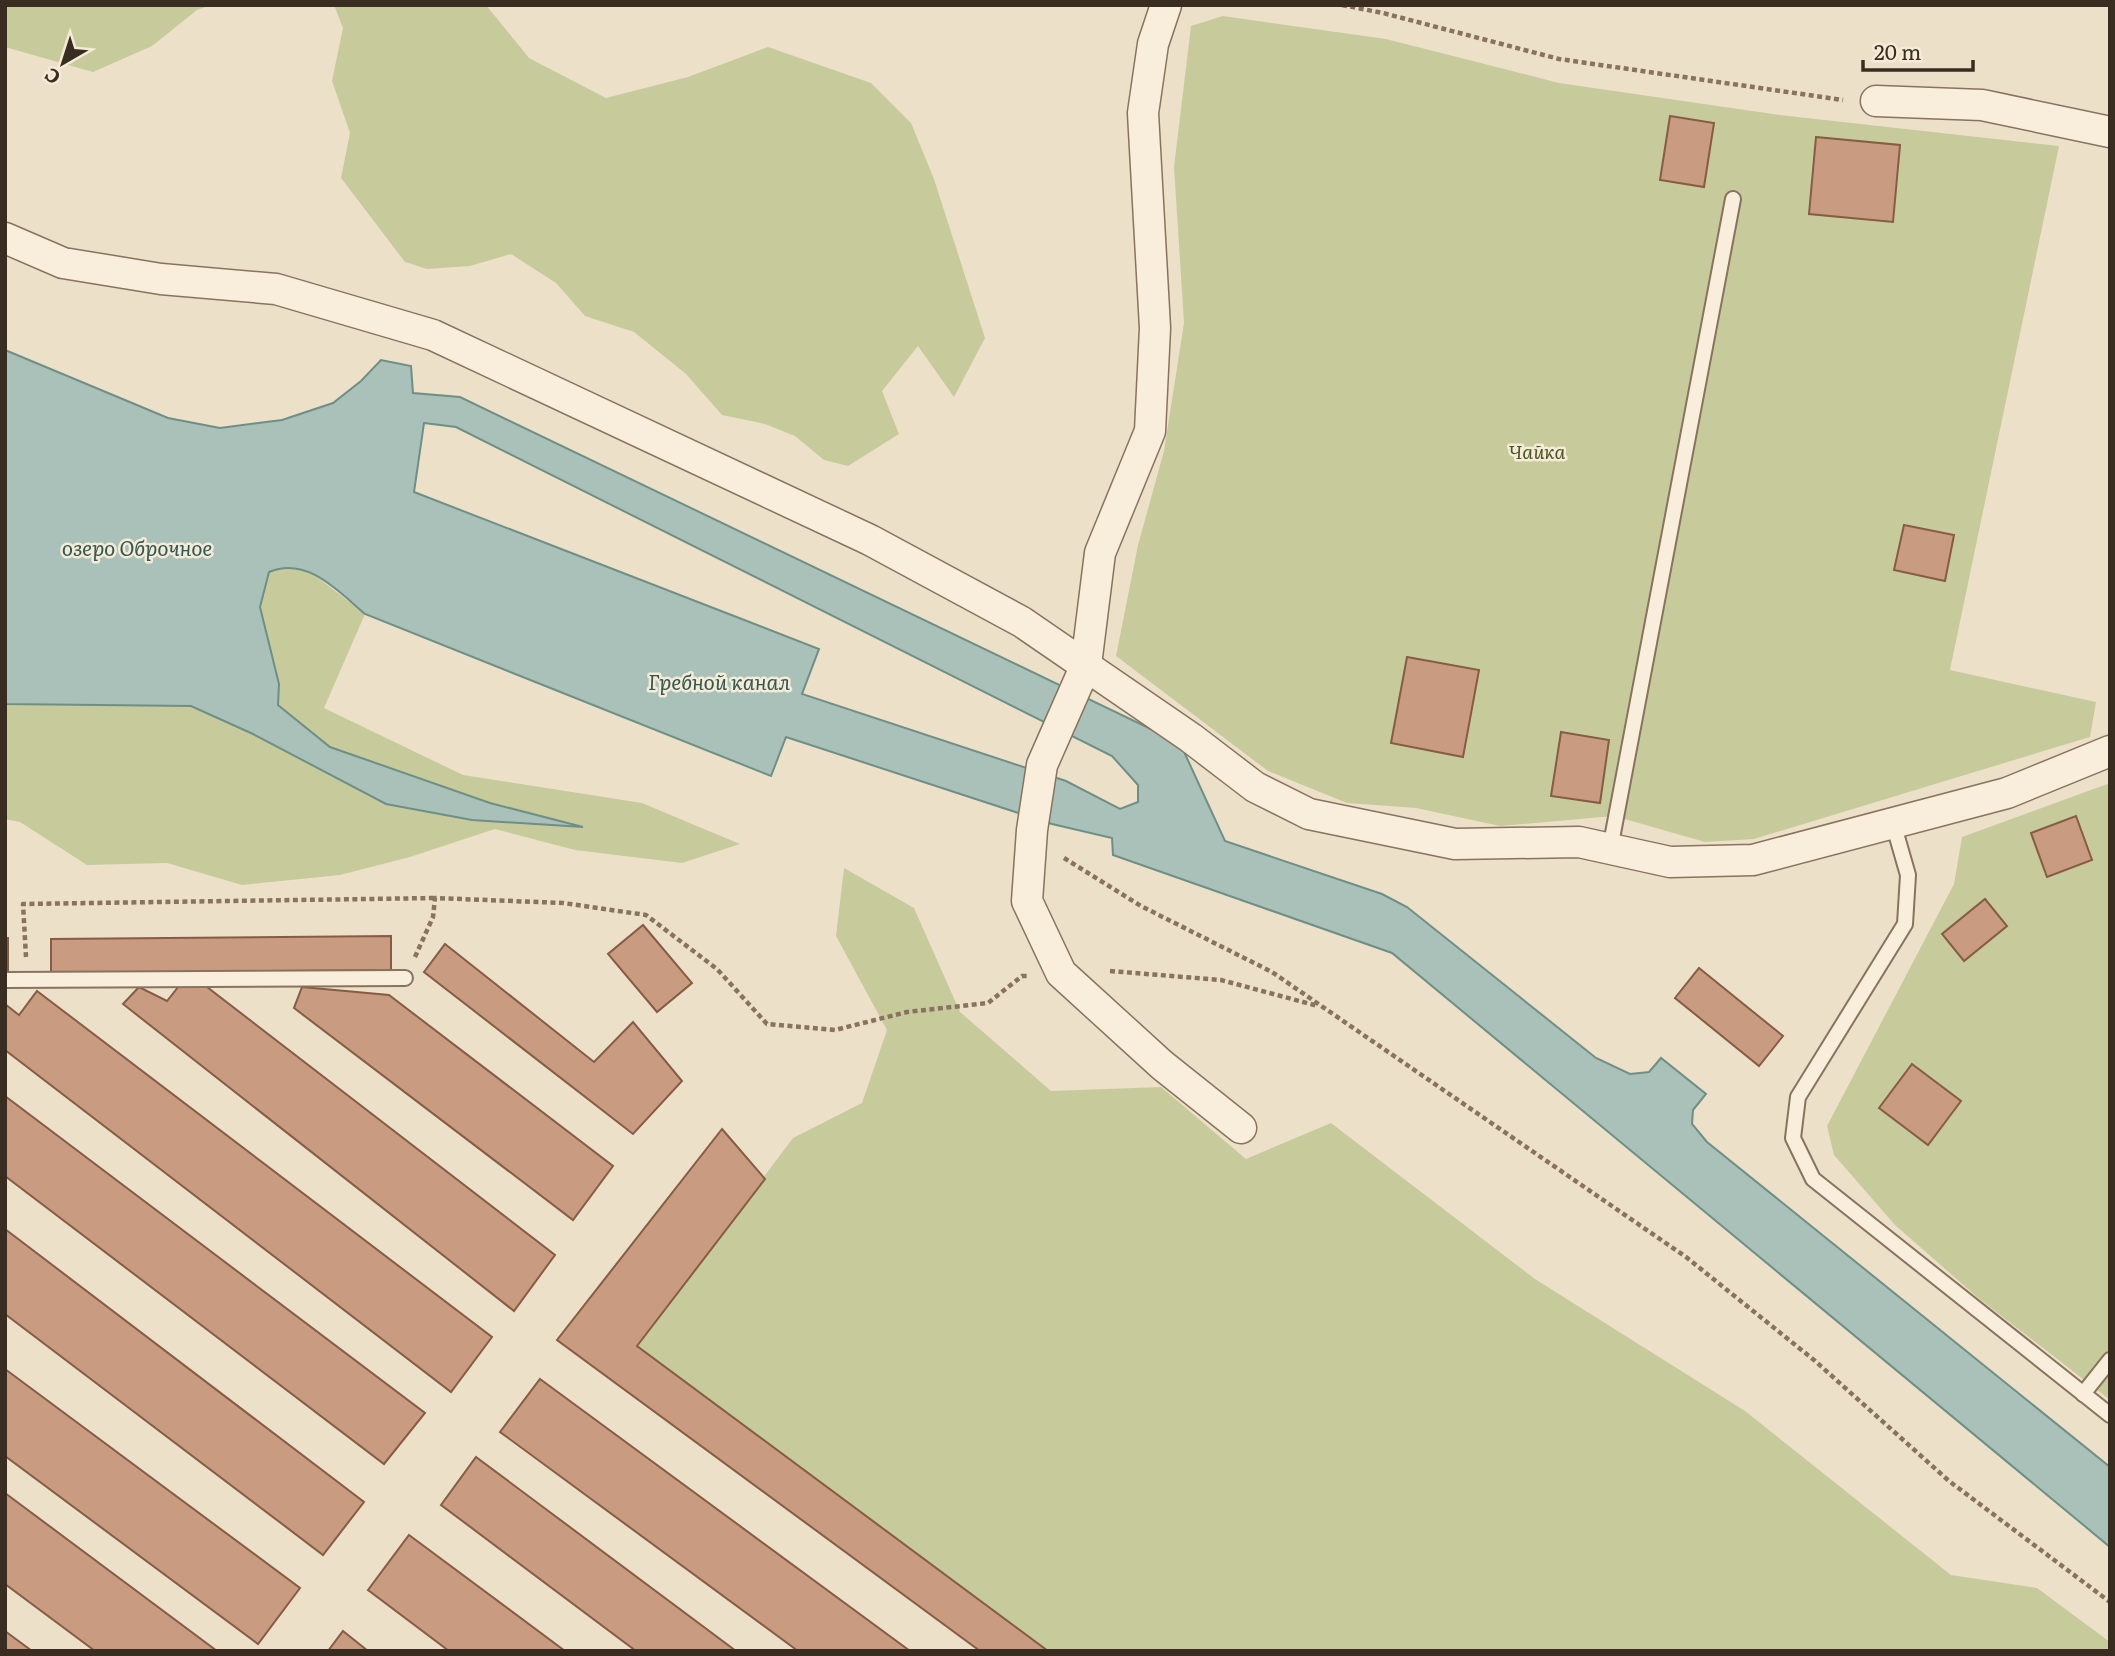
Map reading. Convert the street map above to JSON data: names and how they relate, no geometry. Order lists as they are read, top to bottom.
{
  "water": ["озеро Оброчное", "Гребной канал"],
  "parks": ["Чайка"],
  "scale_bar": "20 m",
  "north": "bottom left"
}
